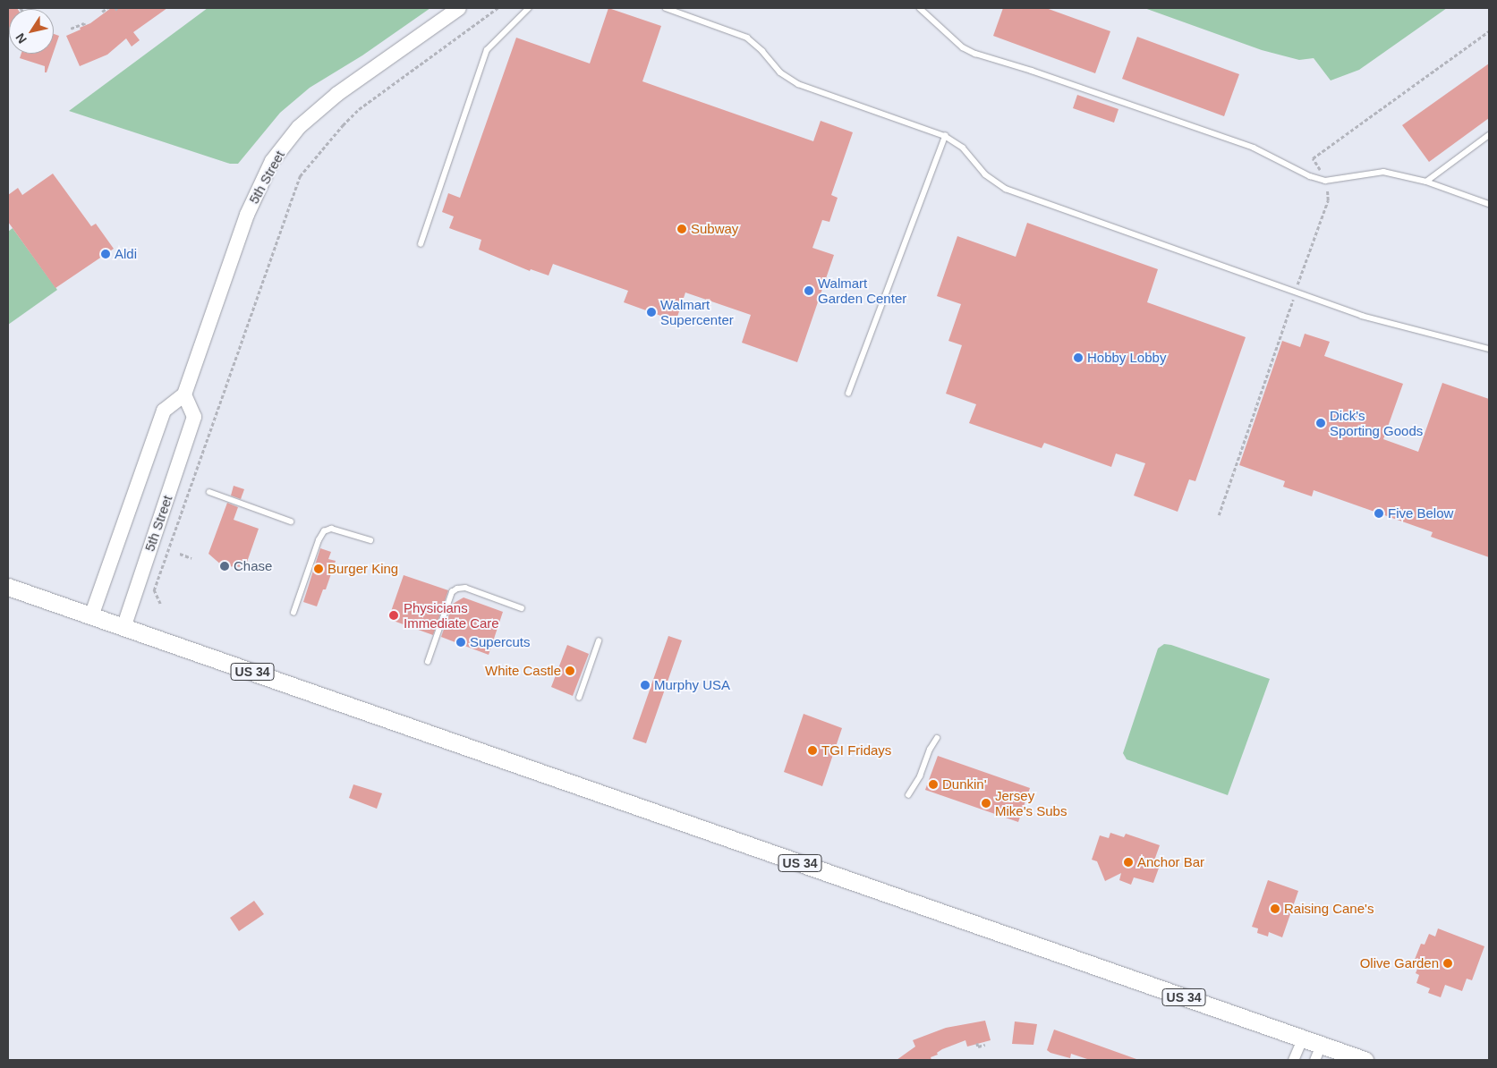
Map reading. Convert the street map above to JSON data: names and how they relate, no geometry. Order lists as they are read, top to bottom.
{
  "streets": {
    "main road": ["US 34"],
    "street": ["5th Street"]
  },
  "crossings": [
    ["5th Street", "US 34"]
  ],
  "places": [
    "Subway",
    "Aldi",
    "Walmart Garden Center",
    "Walmart Supercenter",
    "Hobby Lobby",
    "Dick's Sporting Goods",
    "Five Below",
    "Chase",
    "Burger King",
    "Physicians Immediate Care",
    "Supercuts",
    "White Castle",
    "Murphy USA",
    "TGI Fridays",
    "Dunkin'",
    "Jersey Mike's Subs",
    "Anchor Bar",
    "Raising Cane's",
    "Olive Garden"
  ],
  "north": "bottom left"
}
